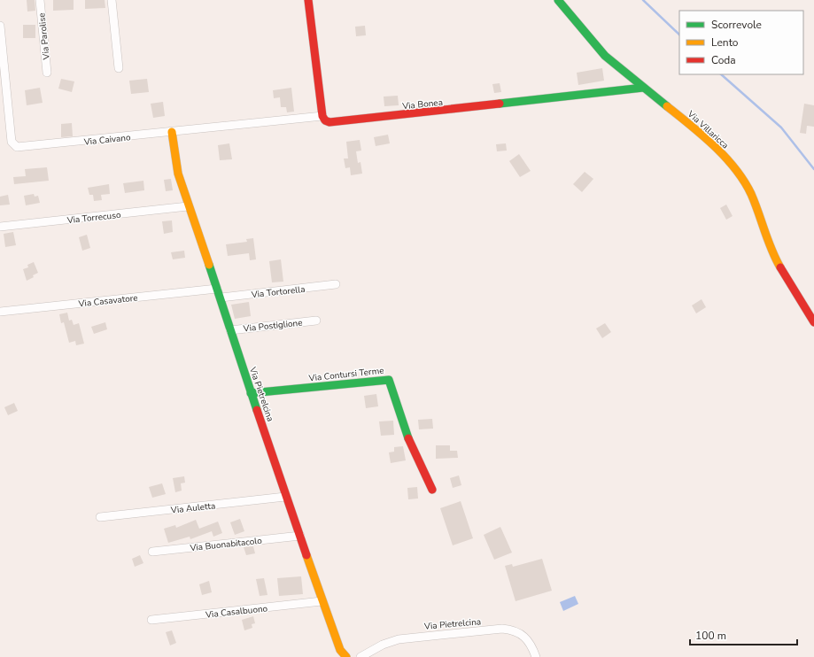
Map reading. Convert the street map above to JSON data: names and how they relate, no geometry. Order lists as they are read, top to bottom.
{
  "streets": {
    "street": [
      "Via Parolise",
      "Via Bonea",
      "Via Villaricca",
      "Via Caivano",
      "Via Torrecuso",
      "Via Tortorella",
      "Via Casavatore",
      "Via Postiglione",
      "Via Contursi Terme",
      "Via Pietrelcina",
      "Via Auletta",
      "Via Buonabitacolo",
      "Via Casalbuono"
    ]
  },
  "crossings": [
    ["Via Bonea", "Via Villaricca"],
    ["Via Bonea", "Via Caivano"],
    ["Via Caivano", "Via Pietrelcina"],
    ["Via Torrecuso", "Via Pietrelcina"],
    ["Via Tortorella", "Via Pietrelcina"],
    ["Via Casavatore", "Via Pietrelcina"],
    ["Via Postiglione", "Via Pietrelcina"],
    ["Via Contursi Terme", "Via Pietrelcina"],
    ["Via Pietrelcina", "Via Auletta"],
    ["Via Pietrelcina", "Via Buonabitacolo"],
    ["Via Pietrelcina", "Via Casalbuono"]
  ],
  "legend": ["Scorrevole", "Lento", "Coda"],
  "scale_bar": "100 m"
}
